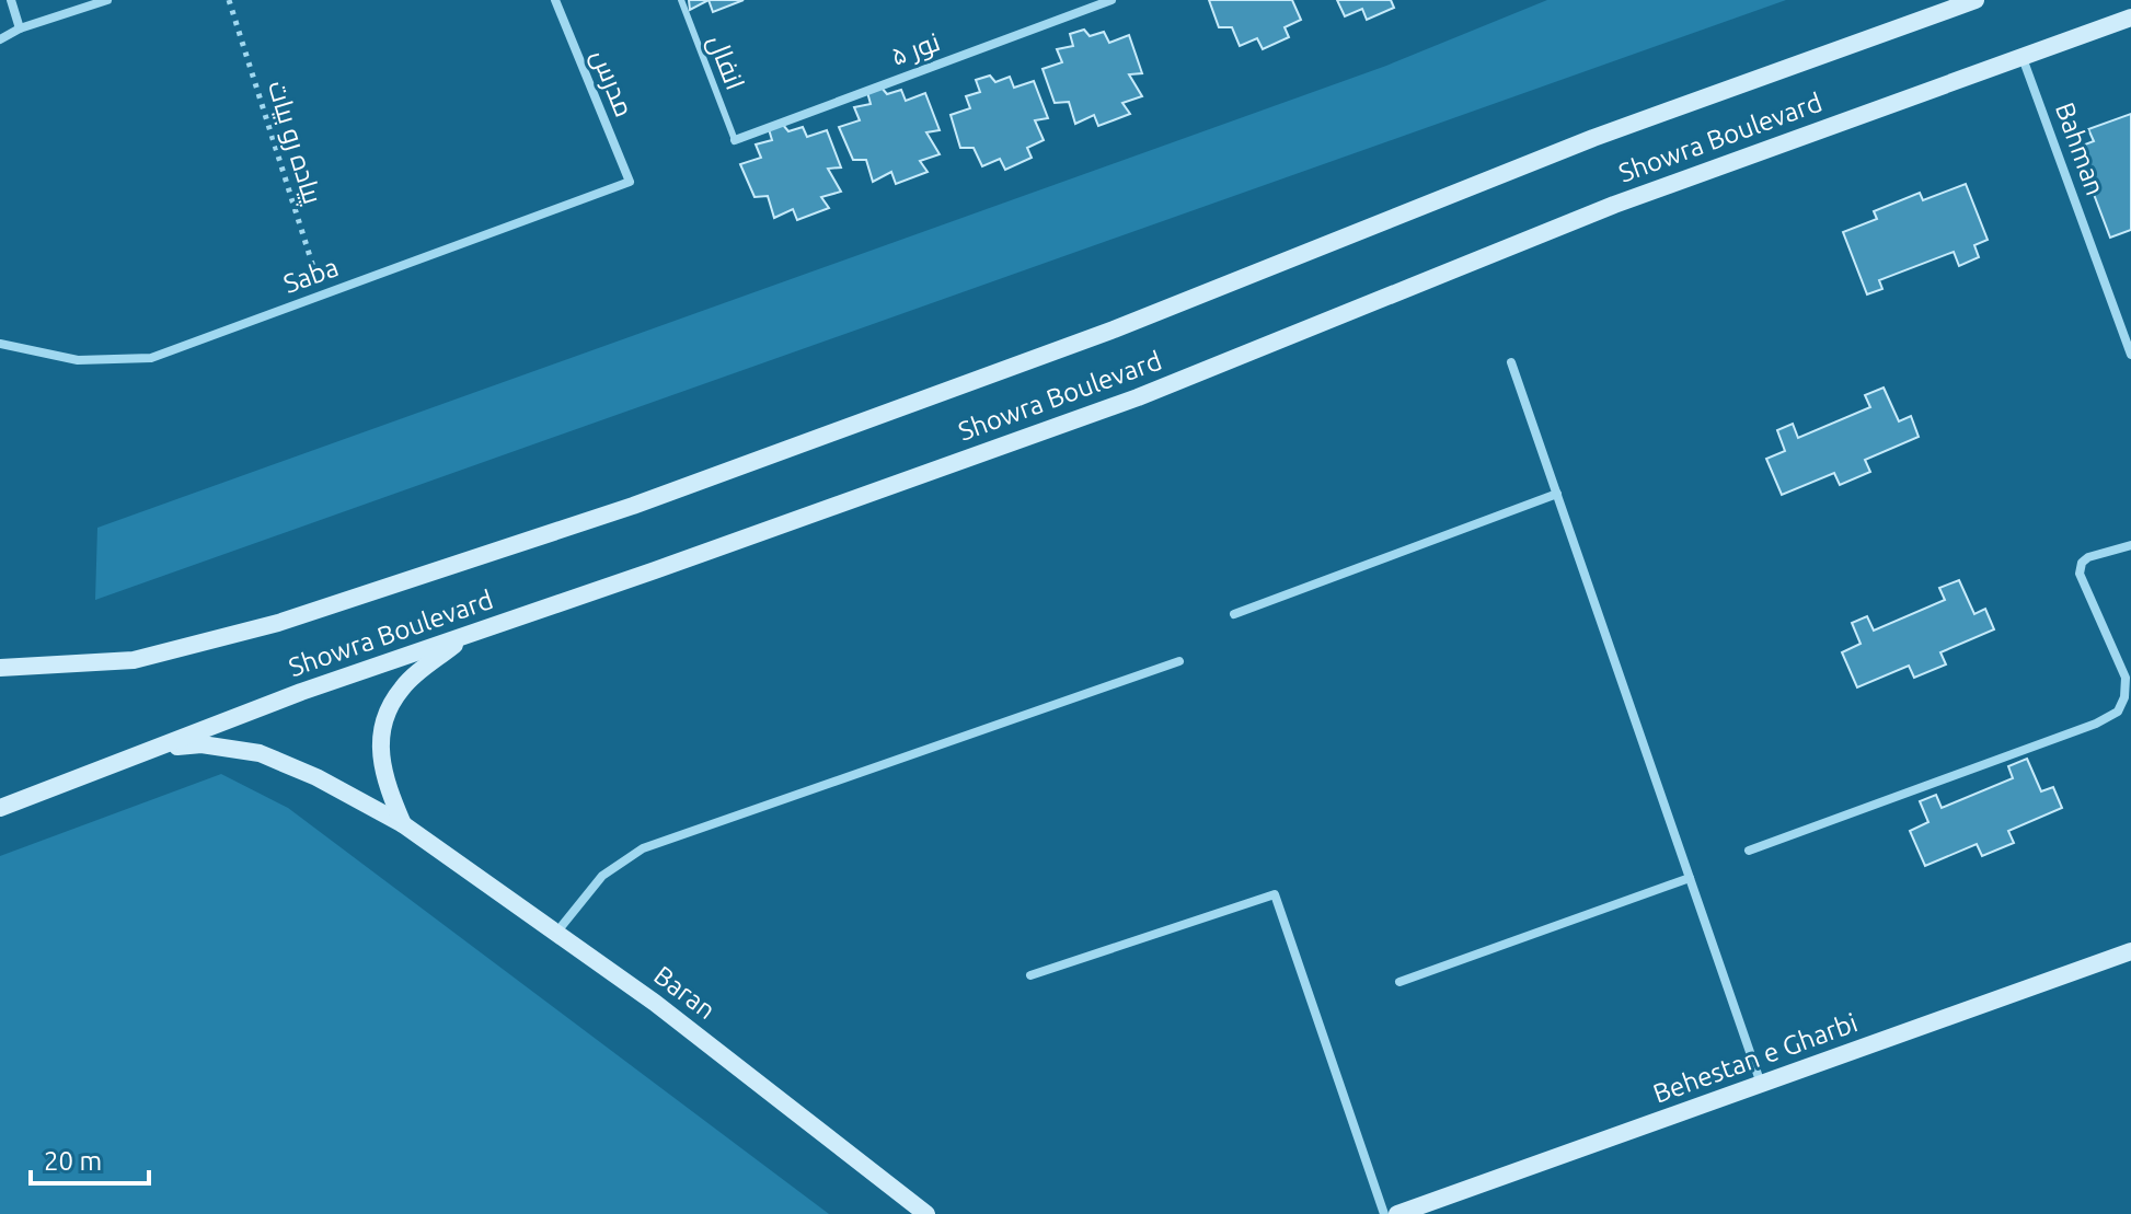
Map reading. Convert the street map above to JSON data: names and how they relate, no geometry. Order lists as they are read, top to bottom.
{
  "streets": {
    "main road": ["Showra Boulevard", "‌‌Baran", "Behestan e Gharbi"],
    "street": [
      "نور ۵",
      "مدرس",
      "Bahman",
      "Saba"
    ],
    "lane": ["انفال"],
    "path": ["پیاده رو بیات"]
  },
  "crossings": [
    ["نور ۵", "انفال"],
    ["مدرس", "Saba"],
    ["Showra Boulevard", "Bahman"],
    ["Showra Boulevard", "‌‌Baran"],
    ["پیاده رو بیات", "Saba"]
  ],
  "scale_bar": "20 m"
}
